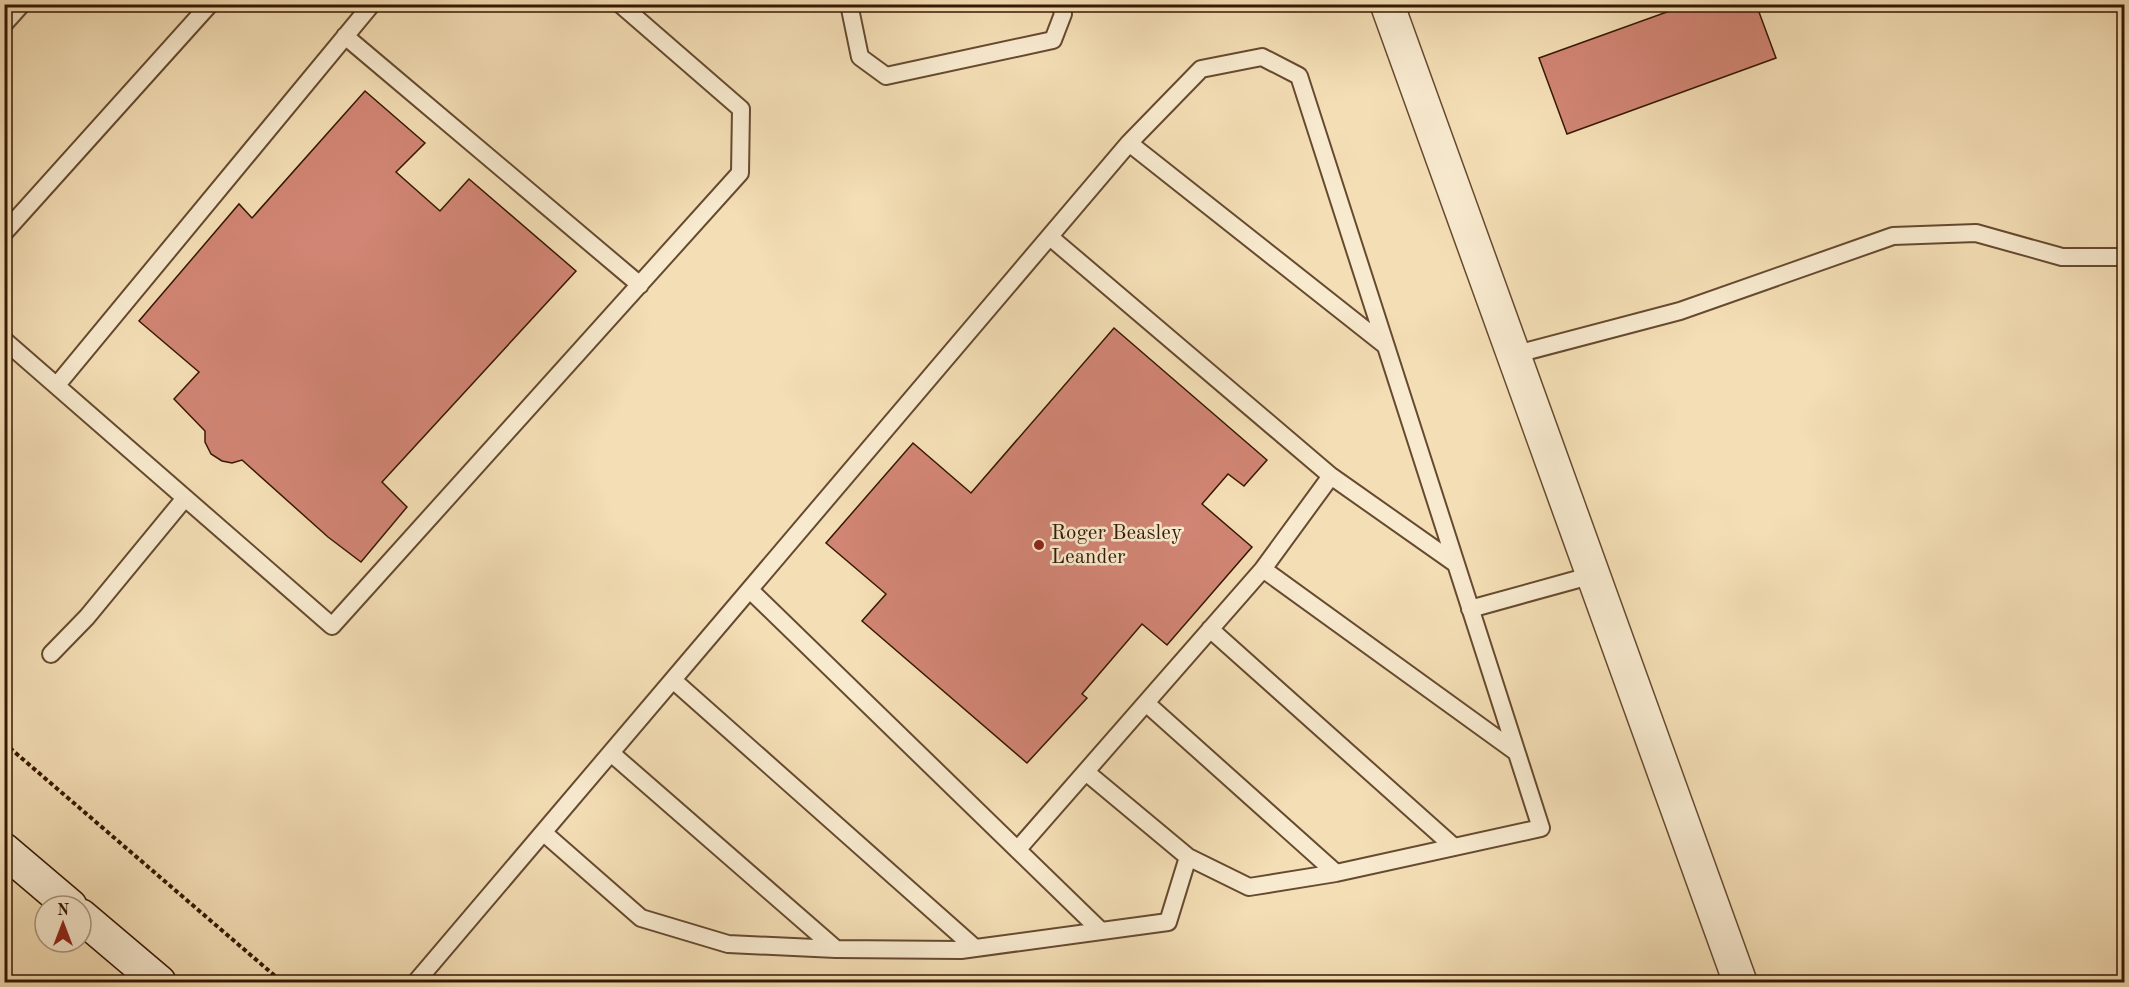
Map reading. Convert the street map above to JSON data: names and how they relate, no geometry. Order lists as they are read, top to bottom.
{
  "places": ["Roger Beasley Leander"],
  "north": "top"
}
